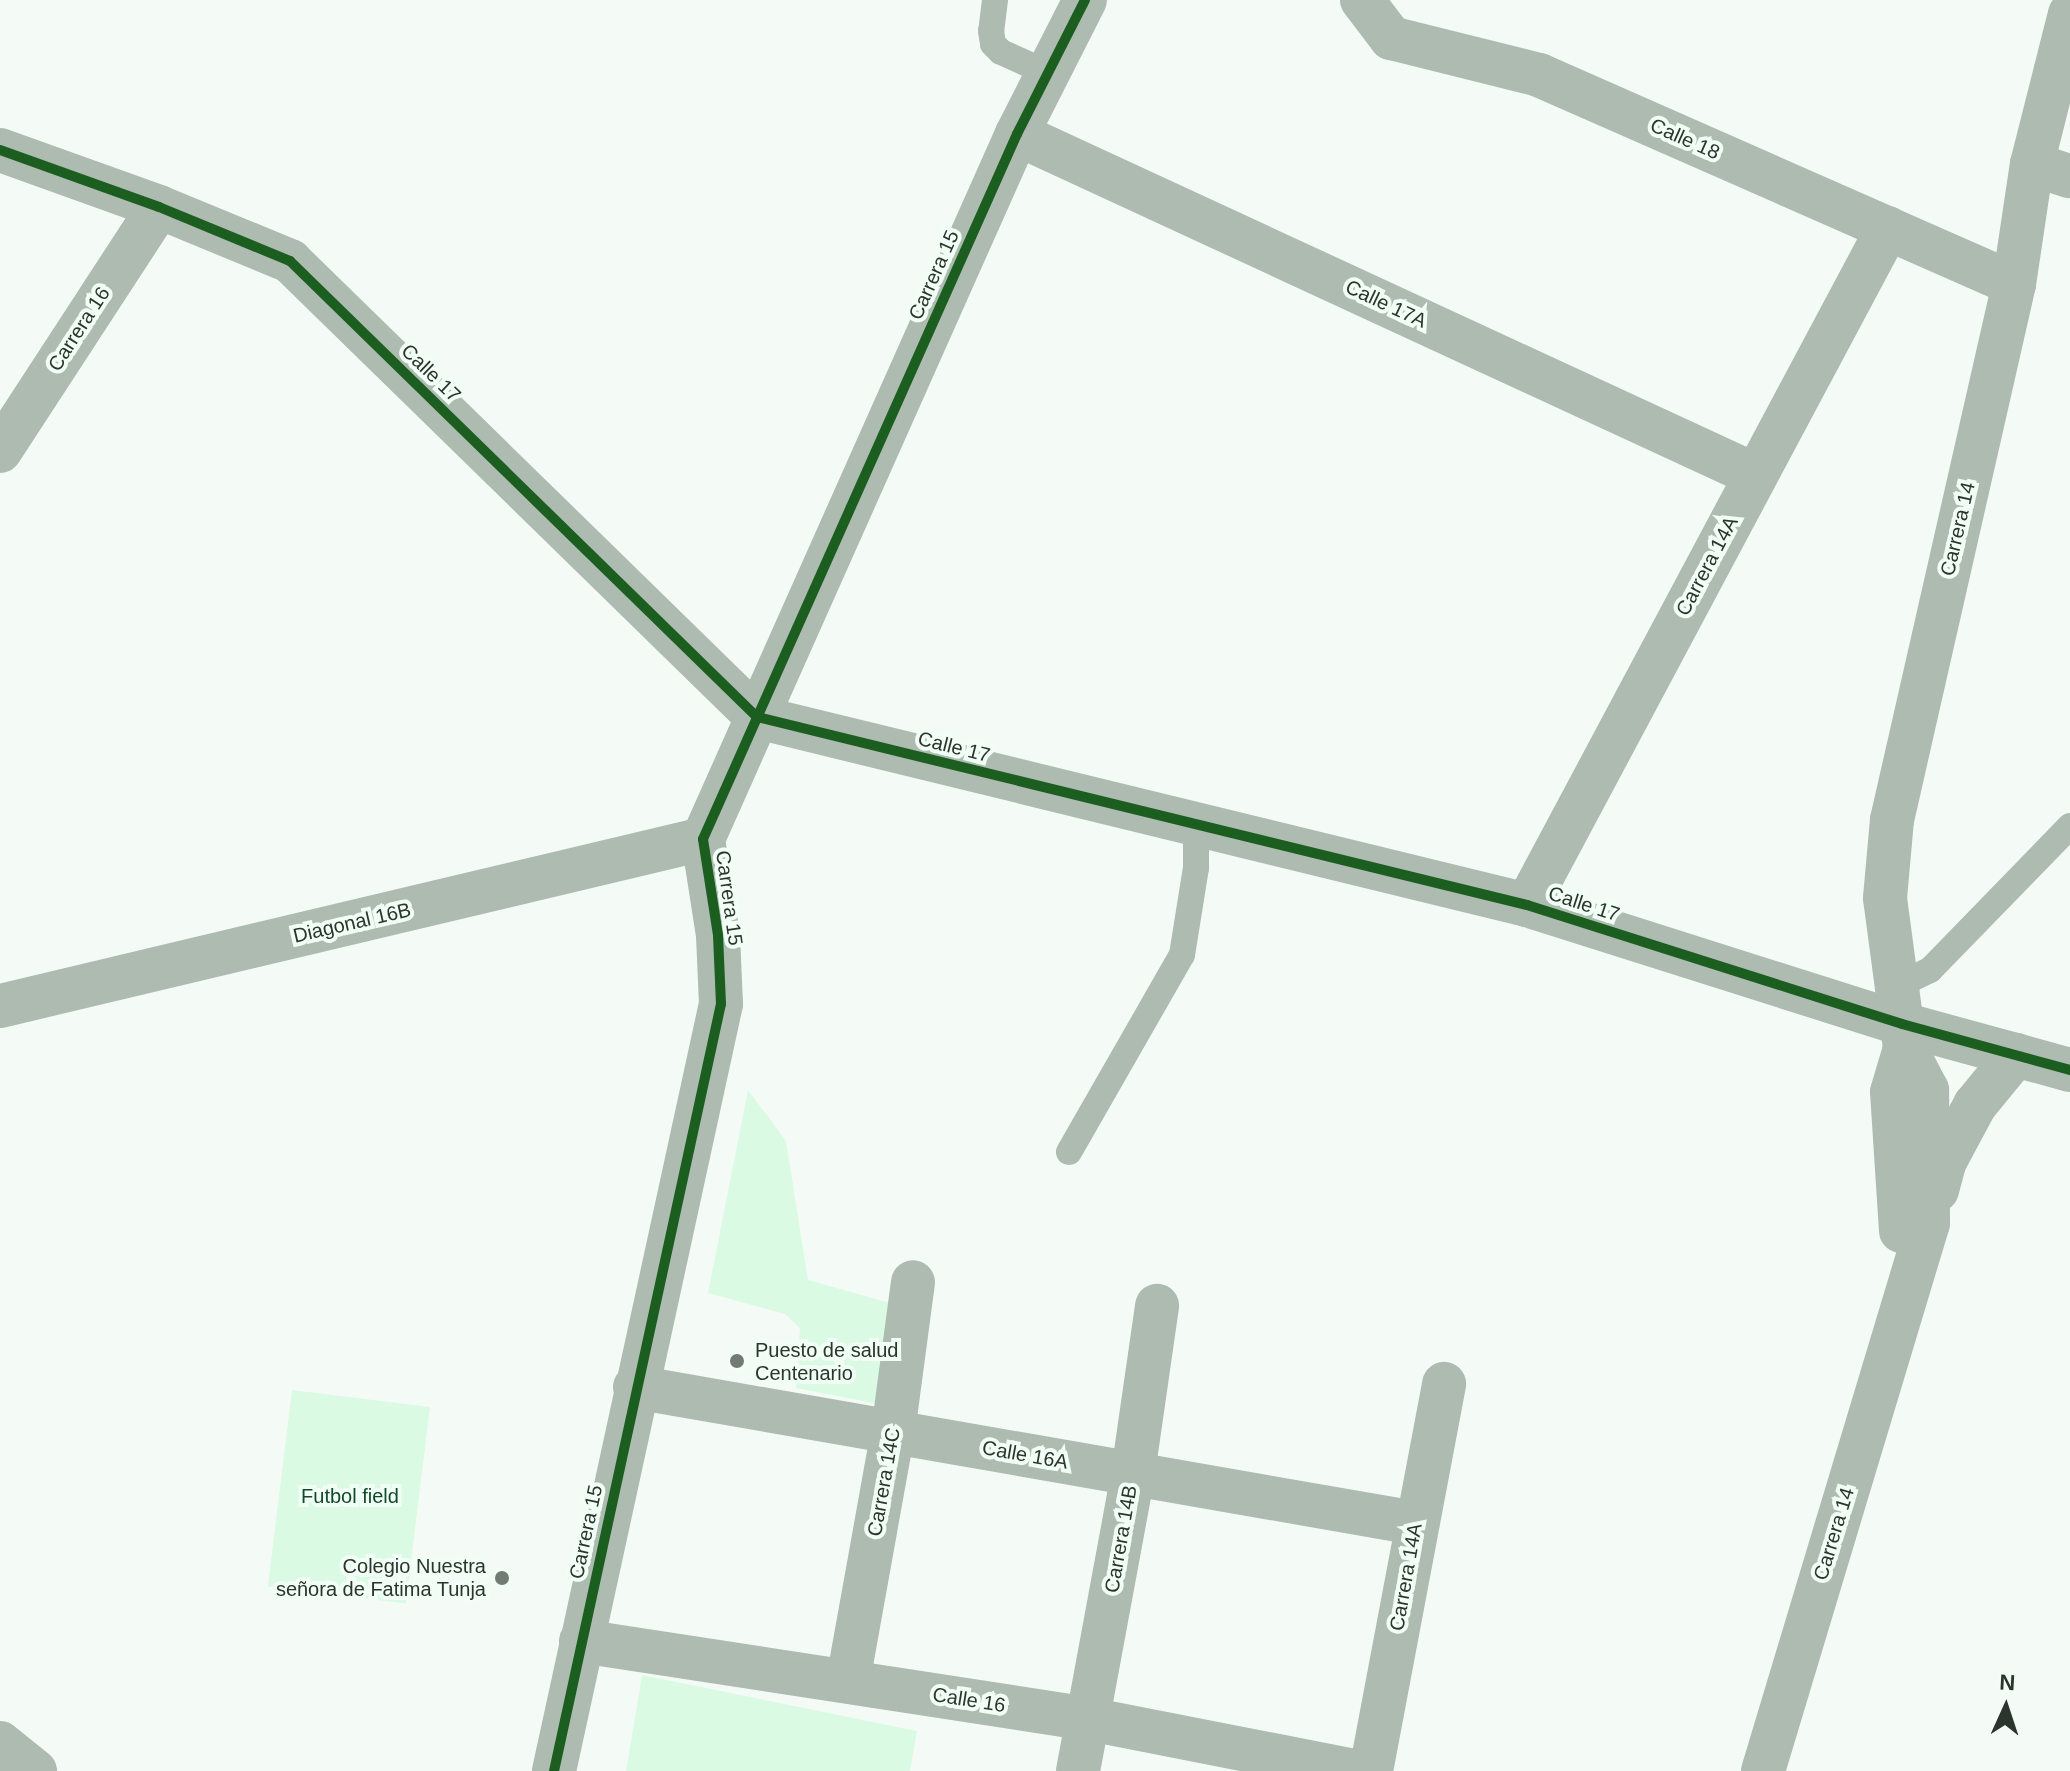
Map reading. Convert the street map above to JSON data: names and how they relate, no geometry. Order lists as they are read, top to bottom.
{
  "streets": {
    "street": [
      "Calle 18",
      "Carrera 15",
      "Calle 17A",
      "Carrera 16",
      "Calle 17",
      "Carrera 14",
      "Carrera 14A",
      "Diagonal 16B",
      "Calle 16A",
      "Carrera 14C",
      "Carrera 14B",
      "Calle 16"
    ]
  },
  "crossings": [
    ["Calle 18", "Carrera 14"],
    ["Calle 18", "Carrera 14A"],
    ["Carrera 15", "Calle 17A"],
    ["Carrera 15", "Calle 17"],
    ["Carrera 15", "Diagonal 16B"],
    ["Carrera 15", "Calle 16A"],
    ["Carrera 15", "Calle 16"],
    ["Calle 17A", "Carrera 14A"],
    ["Carrera 16", "Calle 17"],
    ["Calle 17", "Carrera 14"],
    ["Calle 17", "Carrera 14A"],
    ["Carrera 14A", "Calle 16A"],
    ["Calle 16A", "Carrera 14C"],
    ["Calle 16A", "Carrera 14B"],
    ["Carrera 14C", "Calle 16"],
    ["Carrera 14B", "Calle 16"]
  ],
  "parks": ["Futbol field"],
  "places": ["Puesto de salud Centenario", "Colegio Nuestra señora de Fatima Tunja"],
  "north": "top"
}
